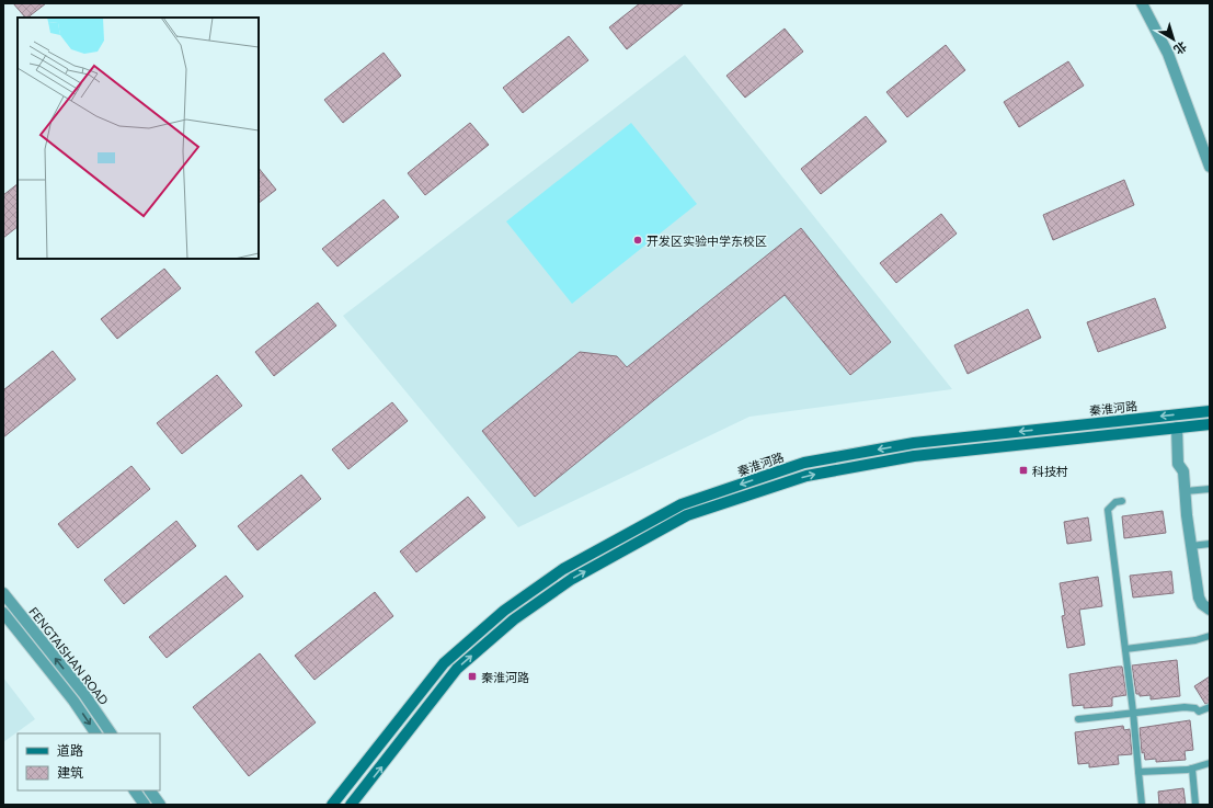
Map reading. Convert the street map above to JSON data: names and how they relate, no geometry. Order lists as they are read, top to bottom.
{
  "streets": {
    "main road": ["秦淮河路"],
    "street": ["FENGTAISHAN ROAD"]
  },
  "places": {
    "other": ["开发区实验中学东校区"],
    "transit": ["科技村", "秦淮河路"]
  },
  "legend": ["道路", "建筑"],
  "north": "bottom right"
}
